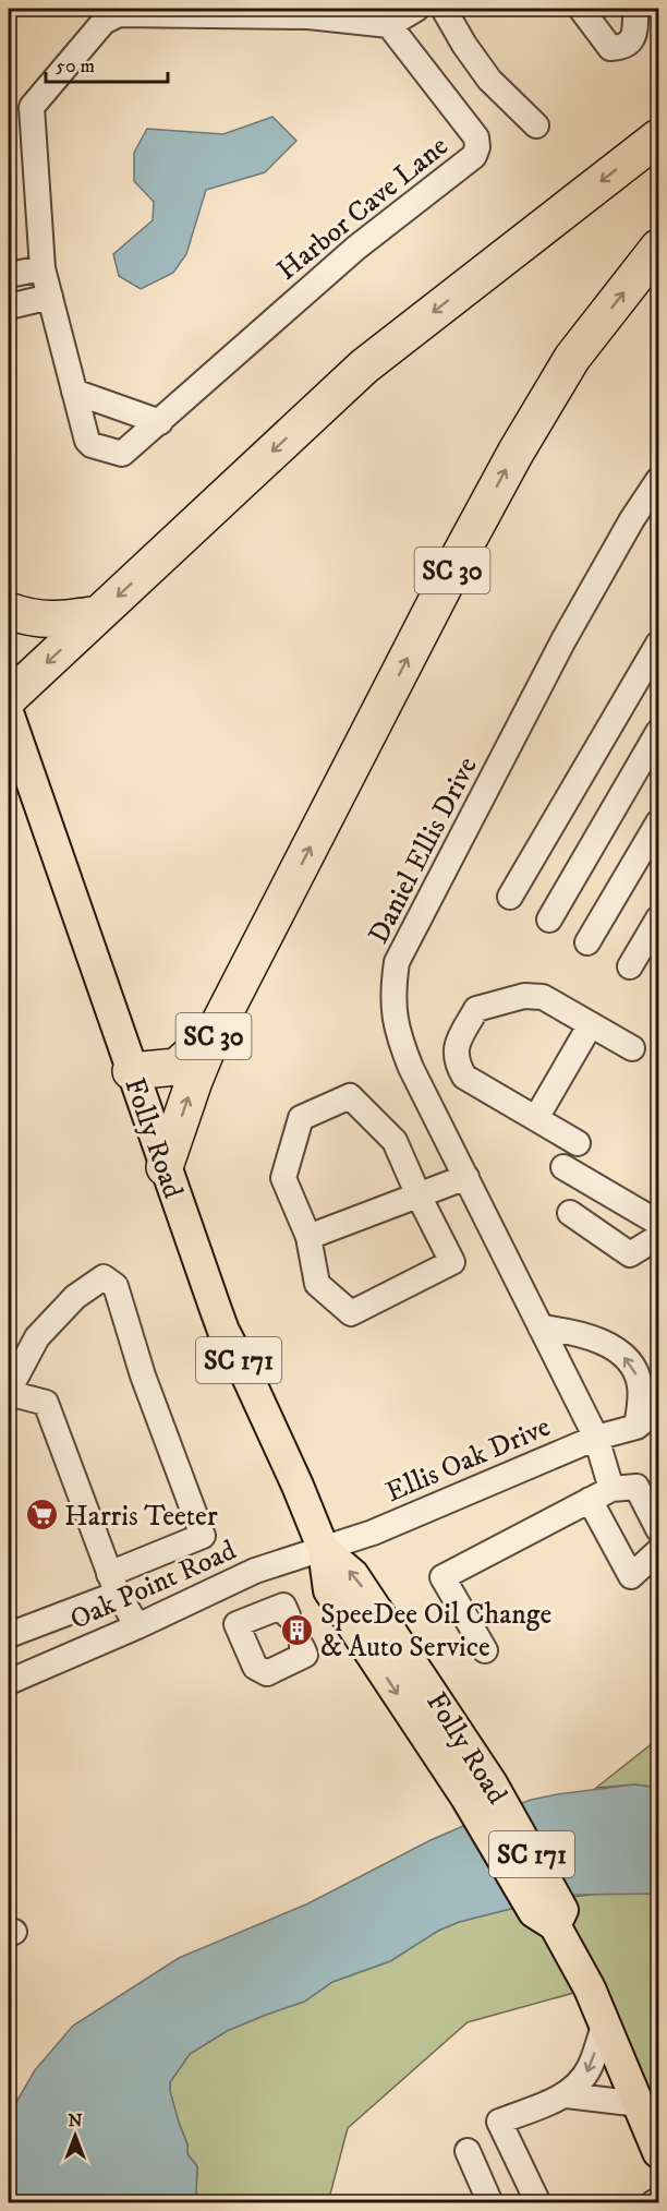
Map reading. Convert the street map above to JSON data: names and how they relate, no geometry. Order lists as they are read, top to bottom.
{
  "streets": {
    "highway": ["SC 30"],
    "main road": ["Folly Road", "SC 171"],
    "street": [
      "Harbor Cave Lane",
      "Daniel Ellis Drive",
      "Ellis Oak Drive",
      "Oak Point Road"
    ]
  },
  "crossings": [
    ["SC 30", "Folly Road"],
    ["Daniel Ellis Drive", "Ellis Oak Drive"],
    ["Folly Road", "Ellis Oak Drive"],
    ["Folly Road", "Oak Point Road"],
    ["Ellis Oak Drive", "Oak Point Road"]
  ],
  "places": {
    "supermarket": ["Harris Teeter"],
    "building": ["SpeeDee Oil Change & Auto Service"]
  },
  "scale_bar": "50 m",
  "north": "top"
}
